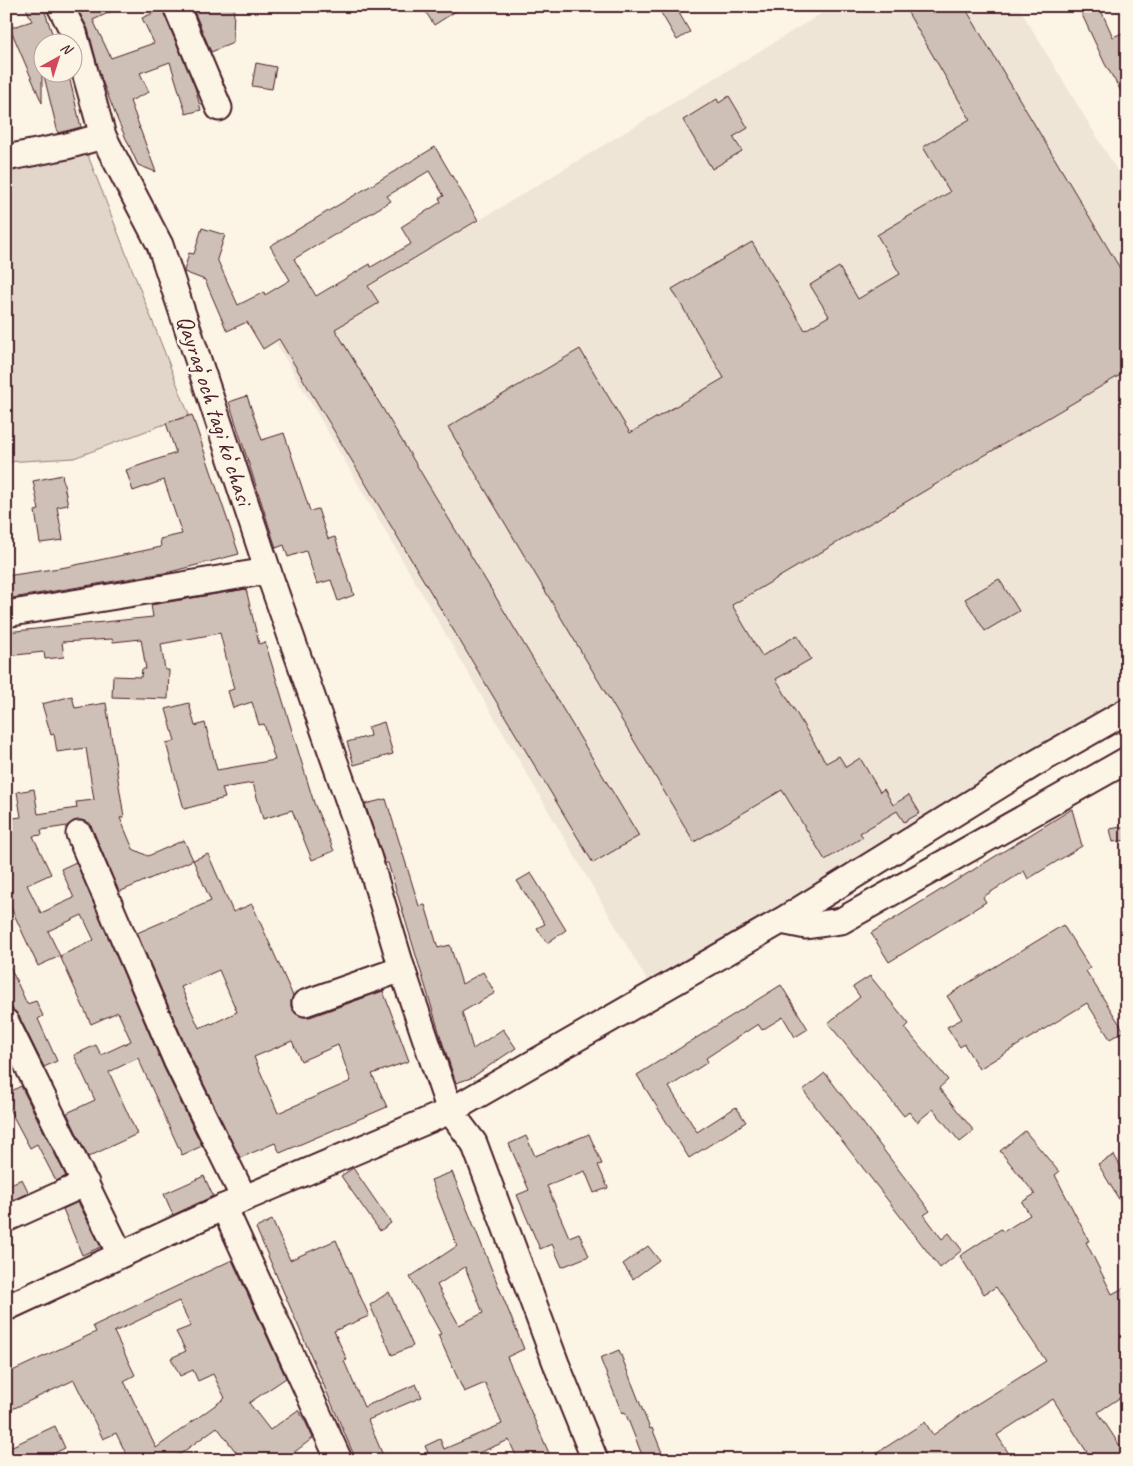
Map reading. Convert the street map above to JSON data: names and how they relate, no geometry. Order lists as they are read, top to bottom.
{
  "streets": {
    "street": ["Qayragʻoch tagi koʻchasi"]
  },
  "north": "top right"
}
